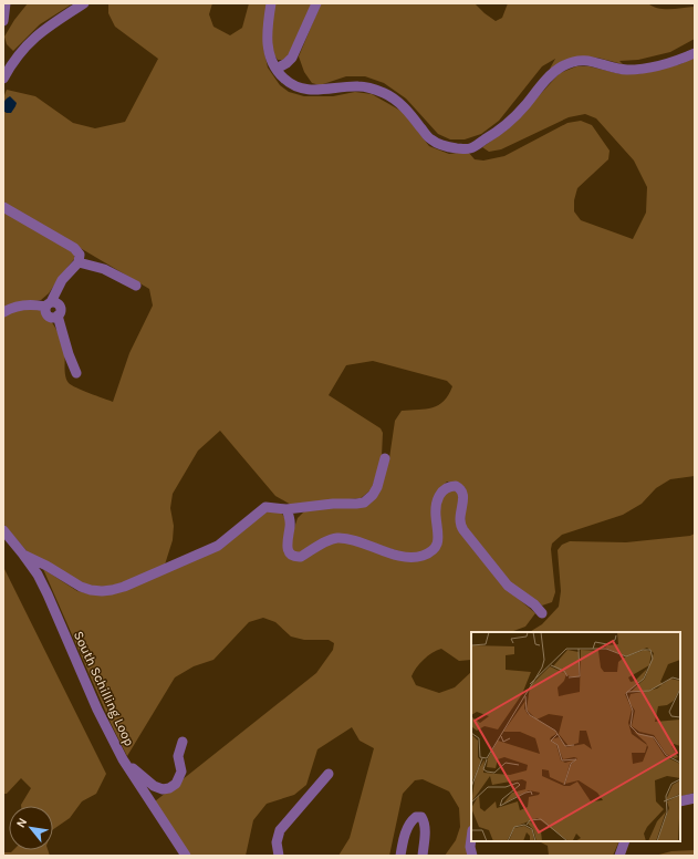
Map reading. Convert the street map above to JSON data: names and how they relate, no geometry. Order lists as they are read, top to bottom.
{
  "streets": {
    "street": ["South Schilling Loop"]
  },
  "north": "top left"
}
